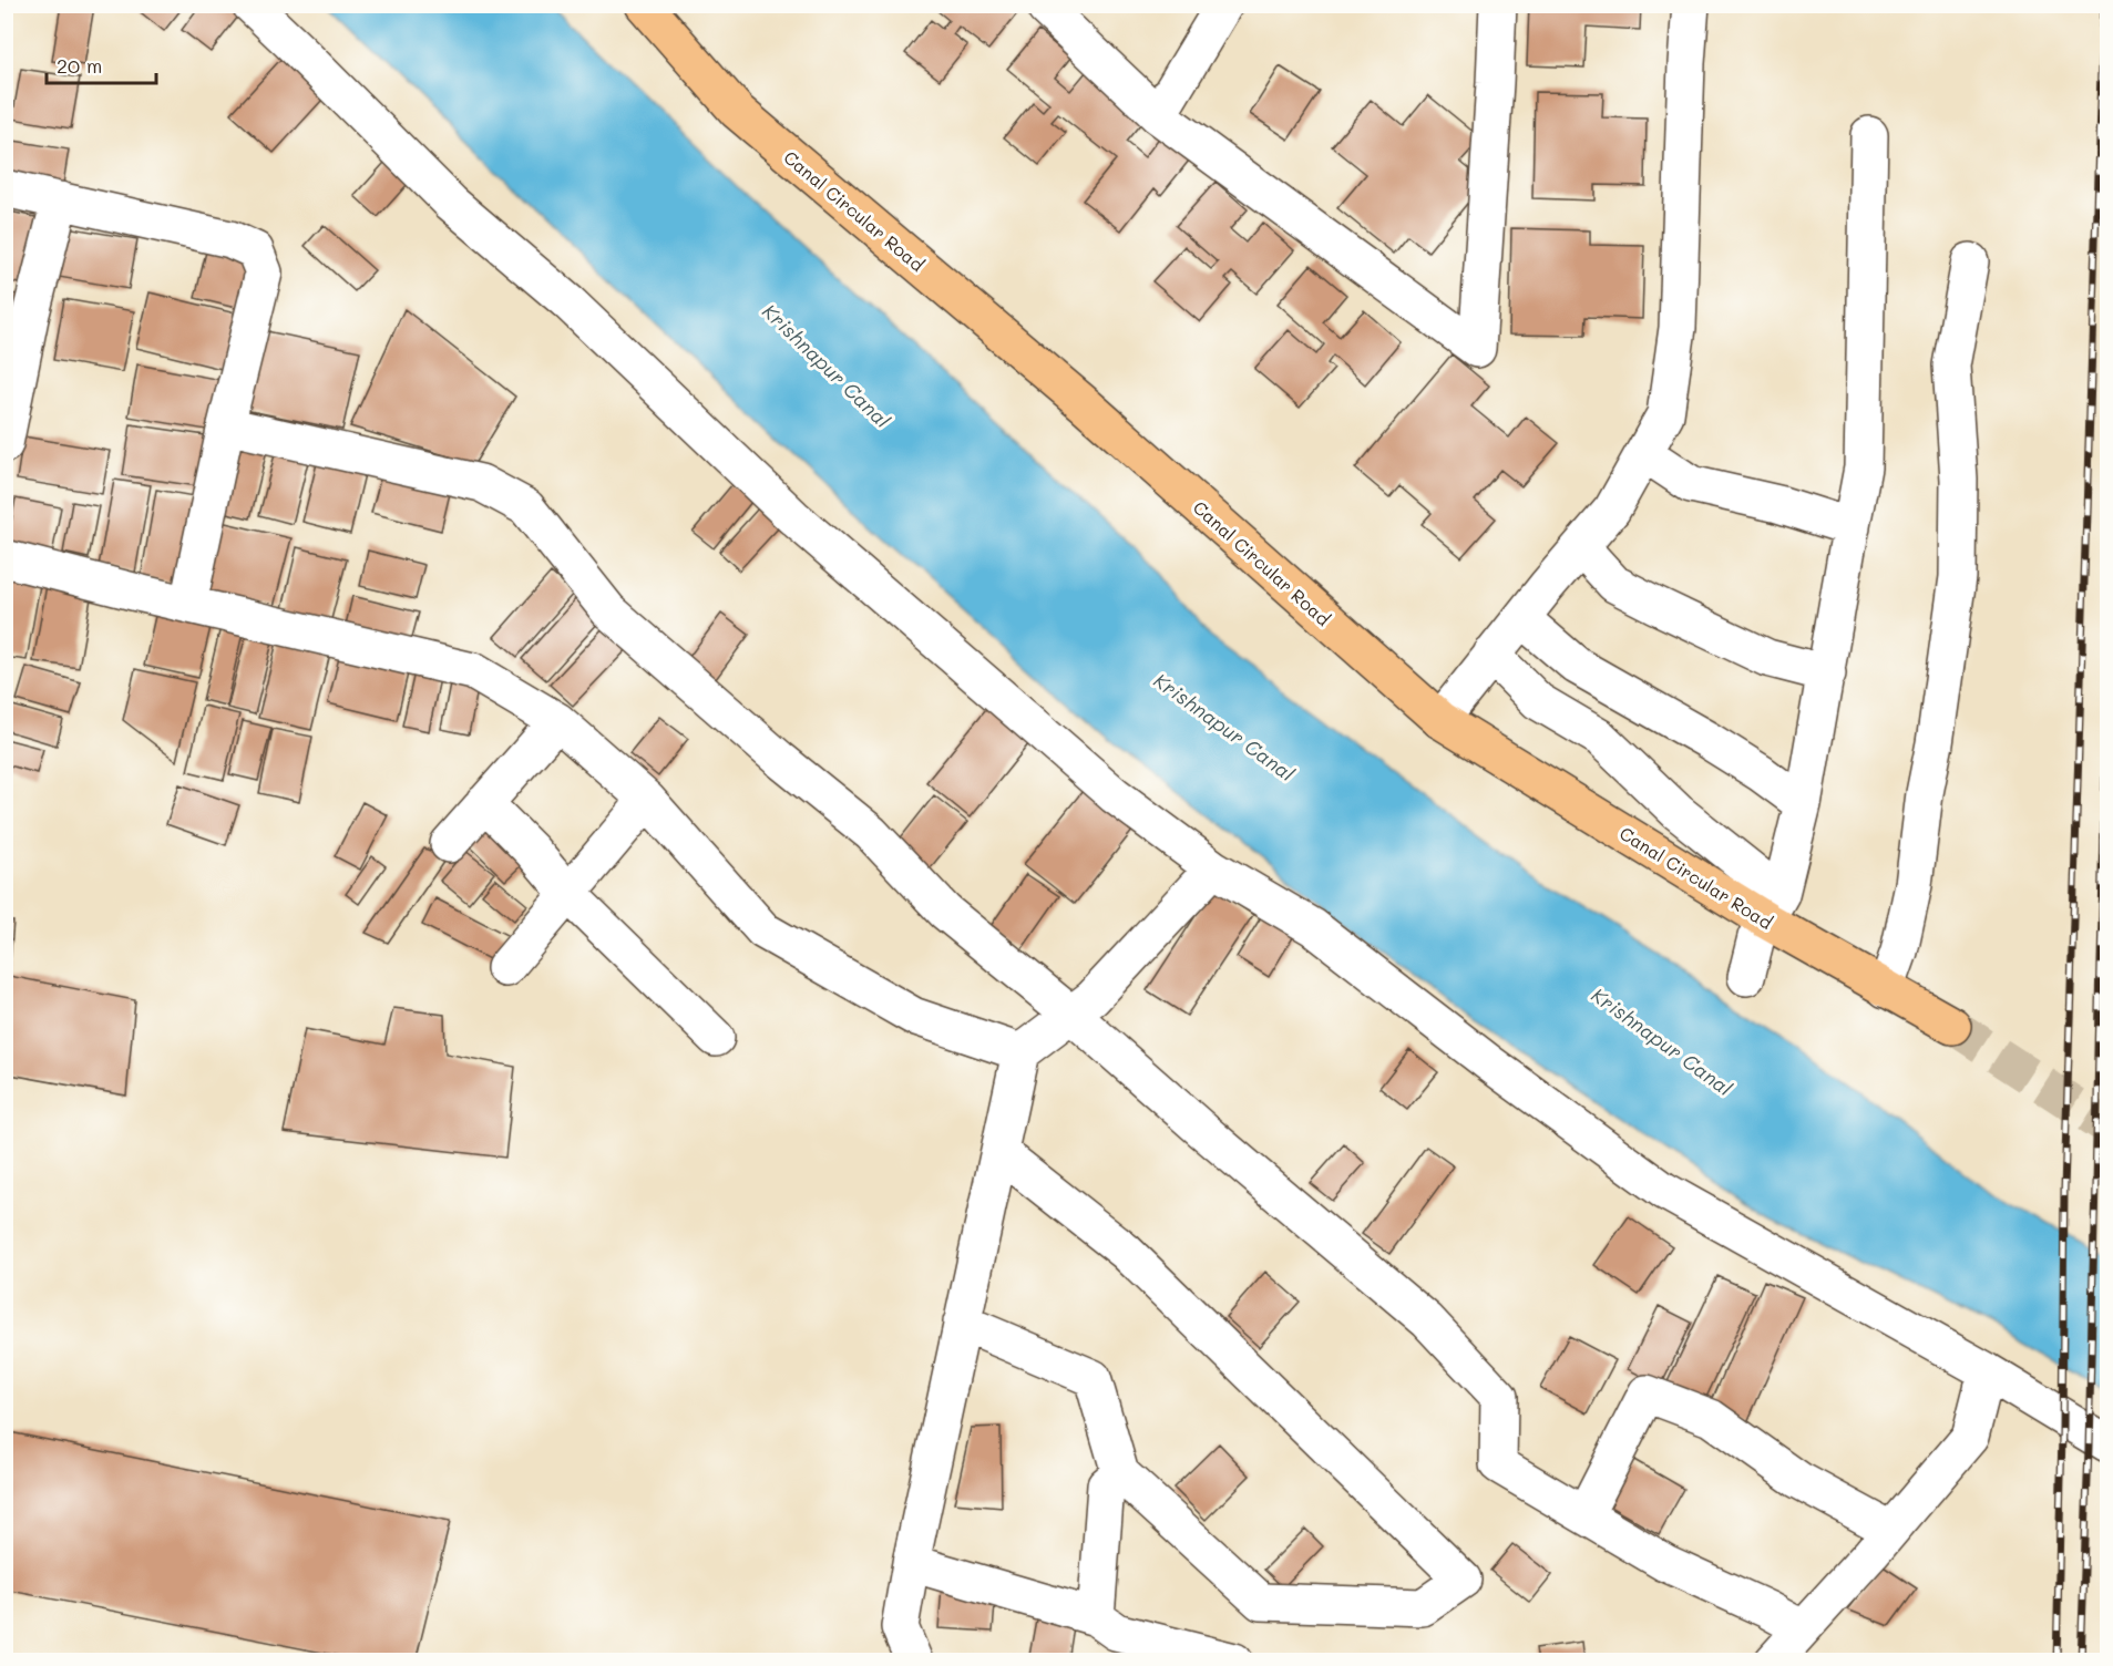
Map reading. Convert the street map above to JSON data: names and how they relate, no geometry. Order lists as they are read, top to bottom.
{
  "streets": {
    "main road": ["Canal Circular Road"]
  },
  "water": ["Krishnapur Canal"],
  "scale_bar": "20 m"
}
